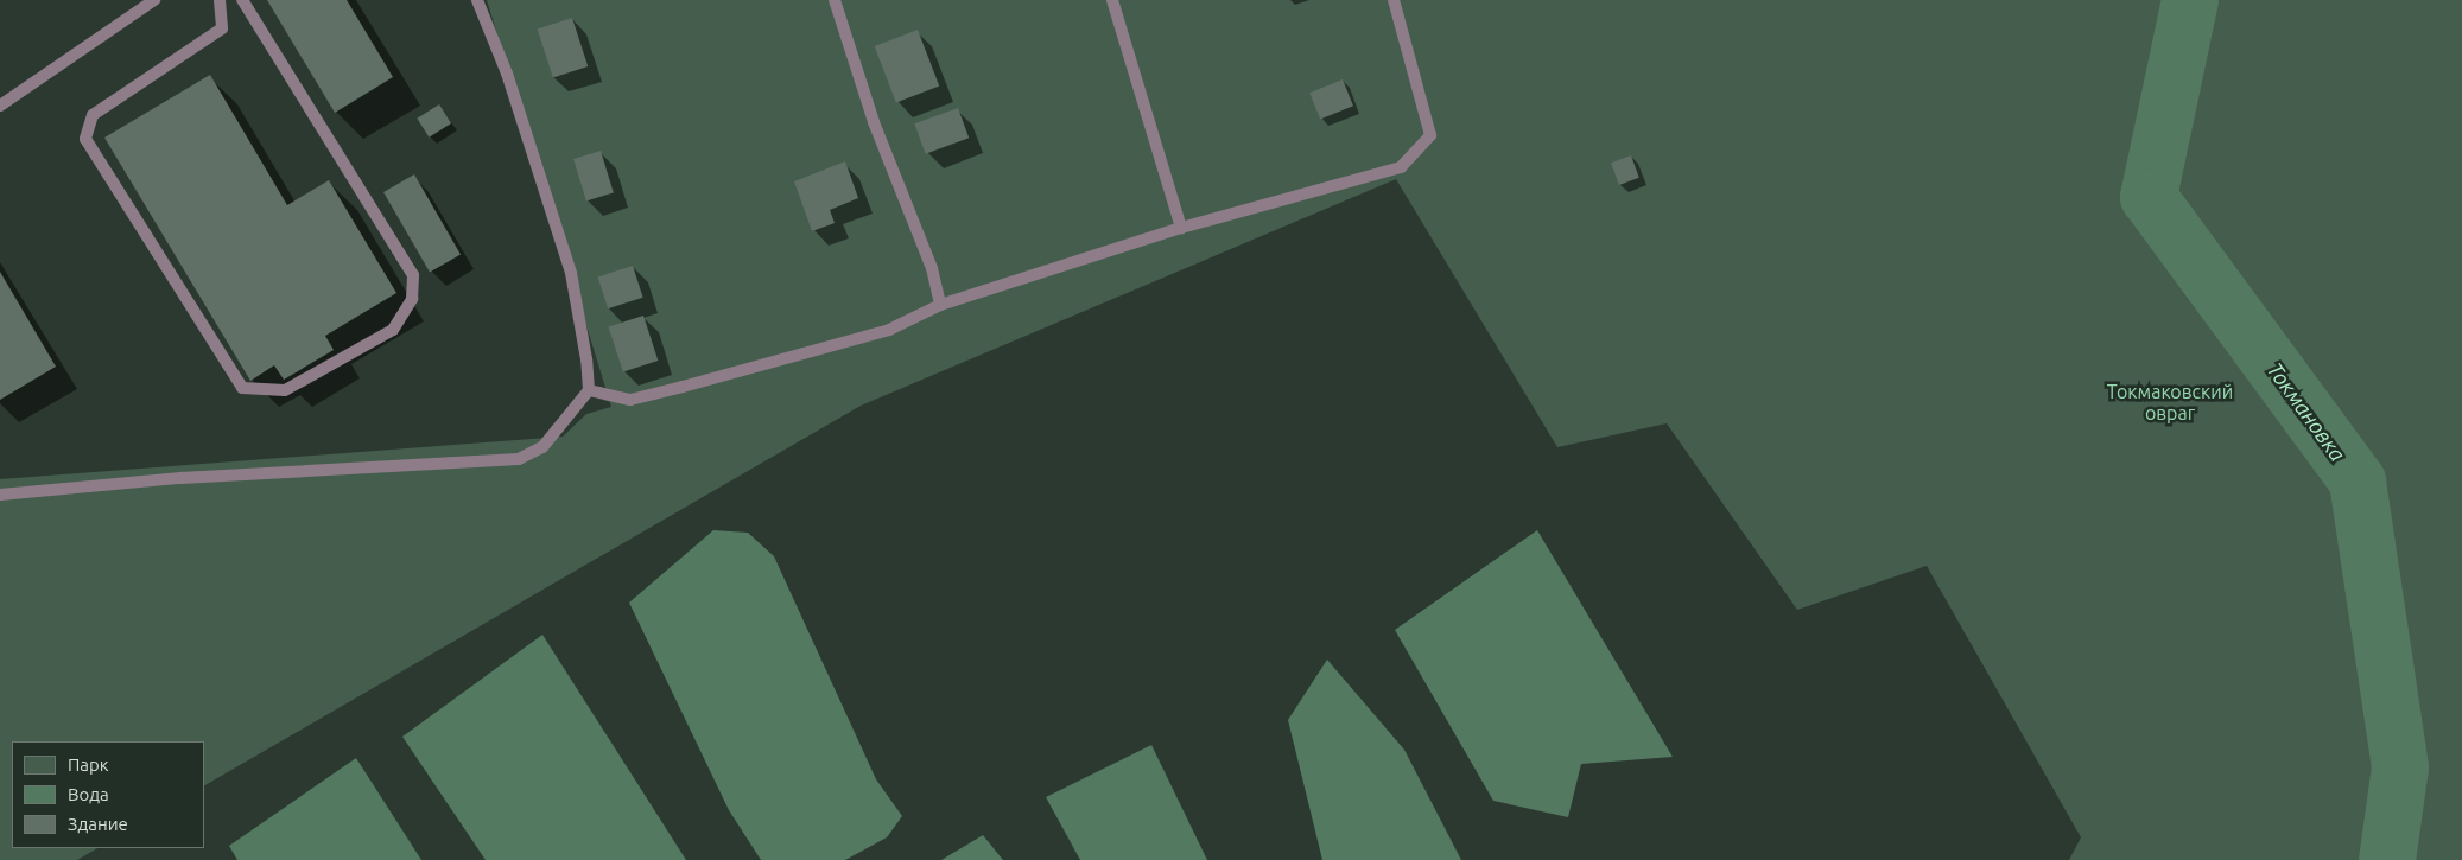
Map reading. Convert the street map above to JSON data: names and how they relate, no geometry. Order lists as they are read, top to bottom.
{
  "water": ["Токмановка"],
  "parks": ["Токмаковский овраг"],
  "legend": ["Парк", "Вода", "Здание"]
}
